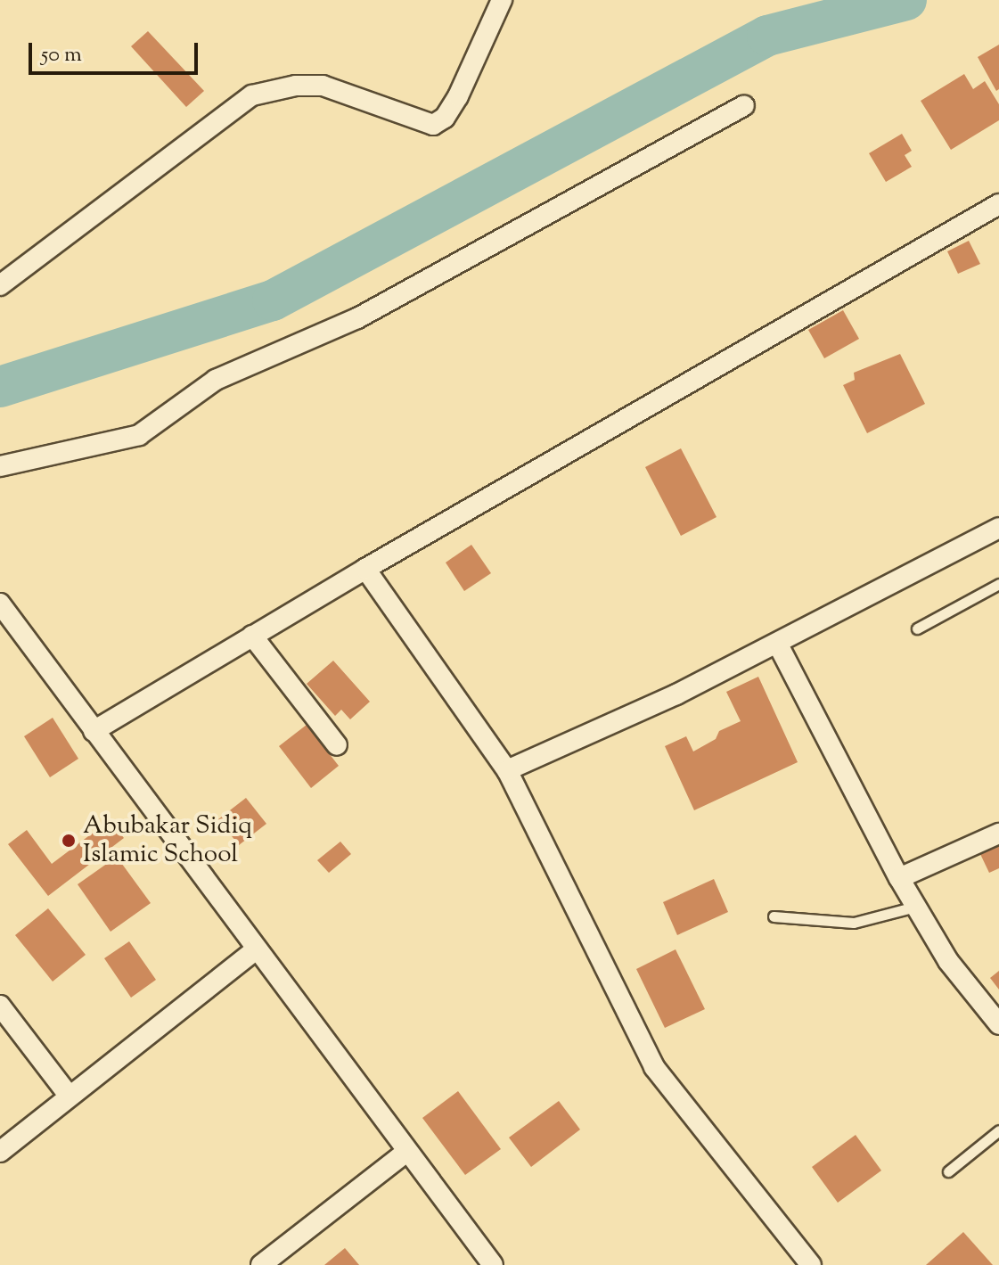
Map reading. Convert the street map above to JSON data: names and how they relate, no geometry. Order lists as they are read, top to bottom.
{
  "places": ["Abubakar Sidiq Islamic School"],
  "scale_bar": "50 m"
}
